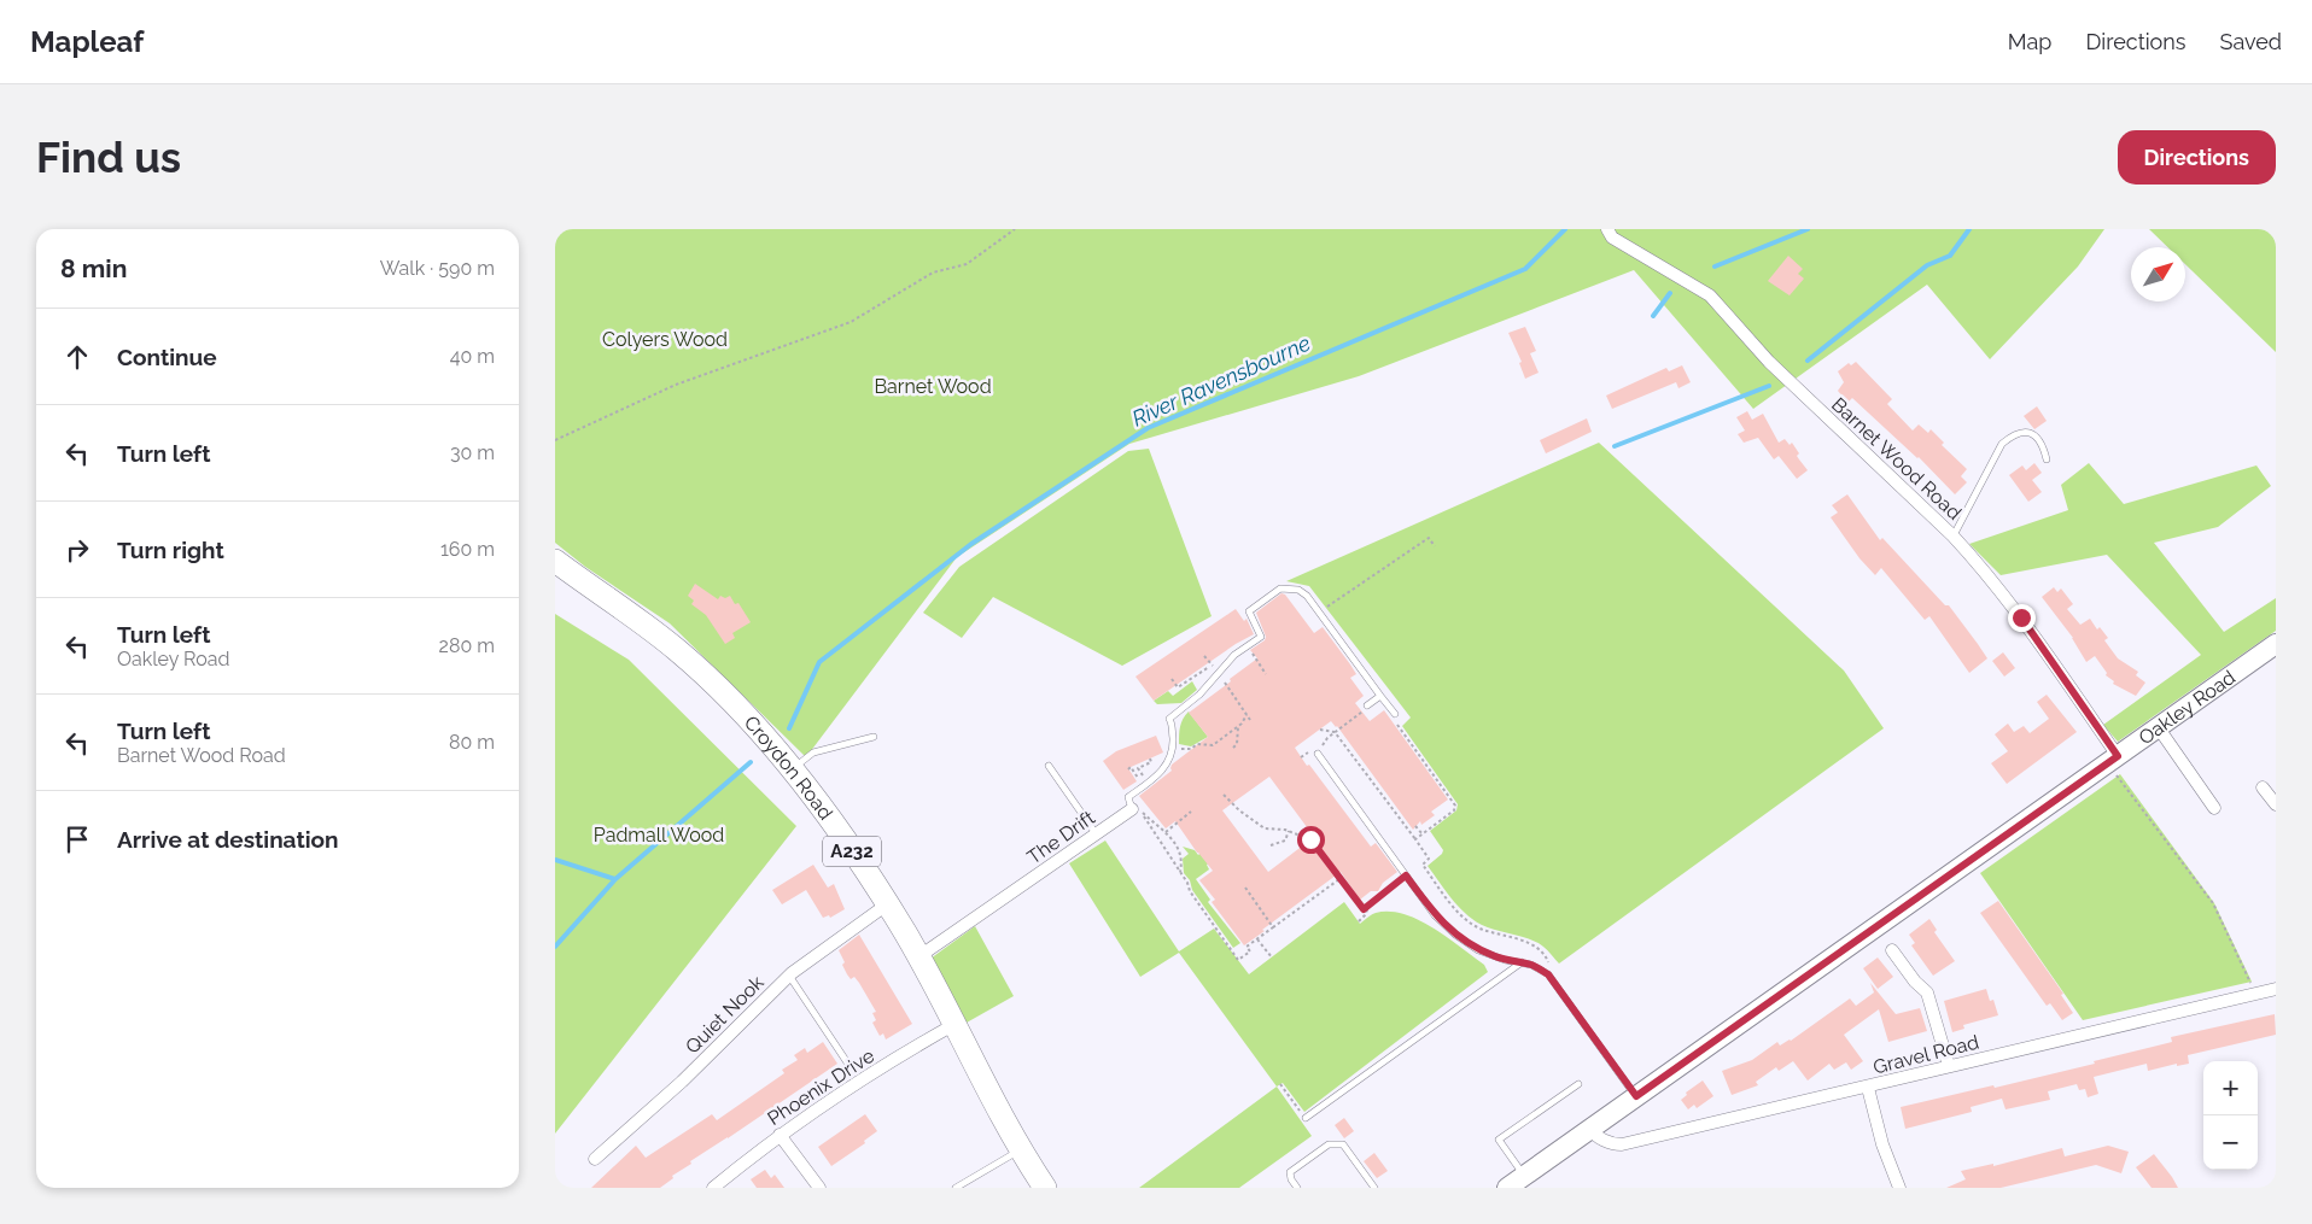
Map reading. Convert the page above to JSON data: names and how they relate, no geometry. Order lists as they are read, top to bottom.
{
  "streets": {
    "highway": ["Croydon Road", "A232"],
    "main road": ["Oakley Road"],
    "street": [
      "Barnet Wood Road",
      "The Drift",
      "Quiet Nook",
      "Gravel Road",
      "Phoenix Drive"
    ]
  },
  "crossings": [
    ["Barnet Wood Road", "Oakley Road"],
    ["Oakley Road", "Gravel Road"],
    ["Croydon Road", "The Drift"],
    ["Croydon Road", "Quiet Nook"],
    ["Croydon Road", "Phoenix Drive"]
  ],
  "water": ["River Ravensbourne"],
  "parks": ["Colyers Wood", "Barnet Wood", "Padmall Wood"],
  "north": "top right",
  "page": {
    "header": "Mapleaf",
    "nav": ["Map", "Directions", "Saved"],
    "buttons": "Directions",
    "title": "Find us",
    "heading": ["8 min", "Walk · 590 m"],
    "list": [
      ["Continue", "40 m"],
      ["Turn left", "30 m"],
      ["Turn right", "160 m"],
      ["Turn left", "Oakley Road", "280 m"],
      ["Turn left", "Barnet Wood Road", "80 m"],
      "Arrive at destination"
    ],
    "map_buttons": ["+", "−"]
  }
}
